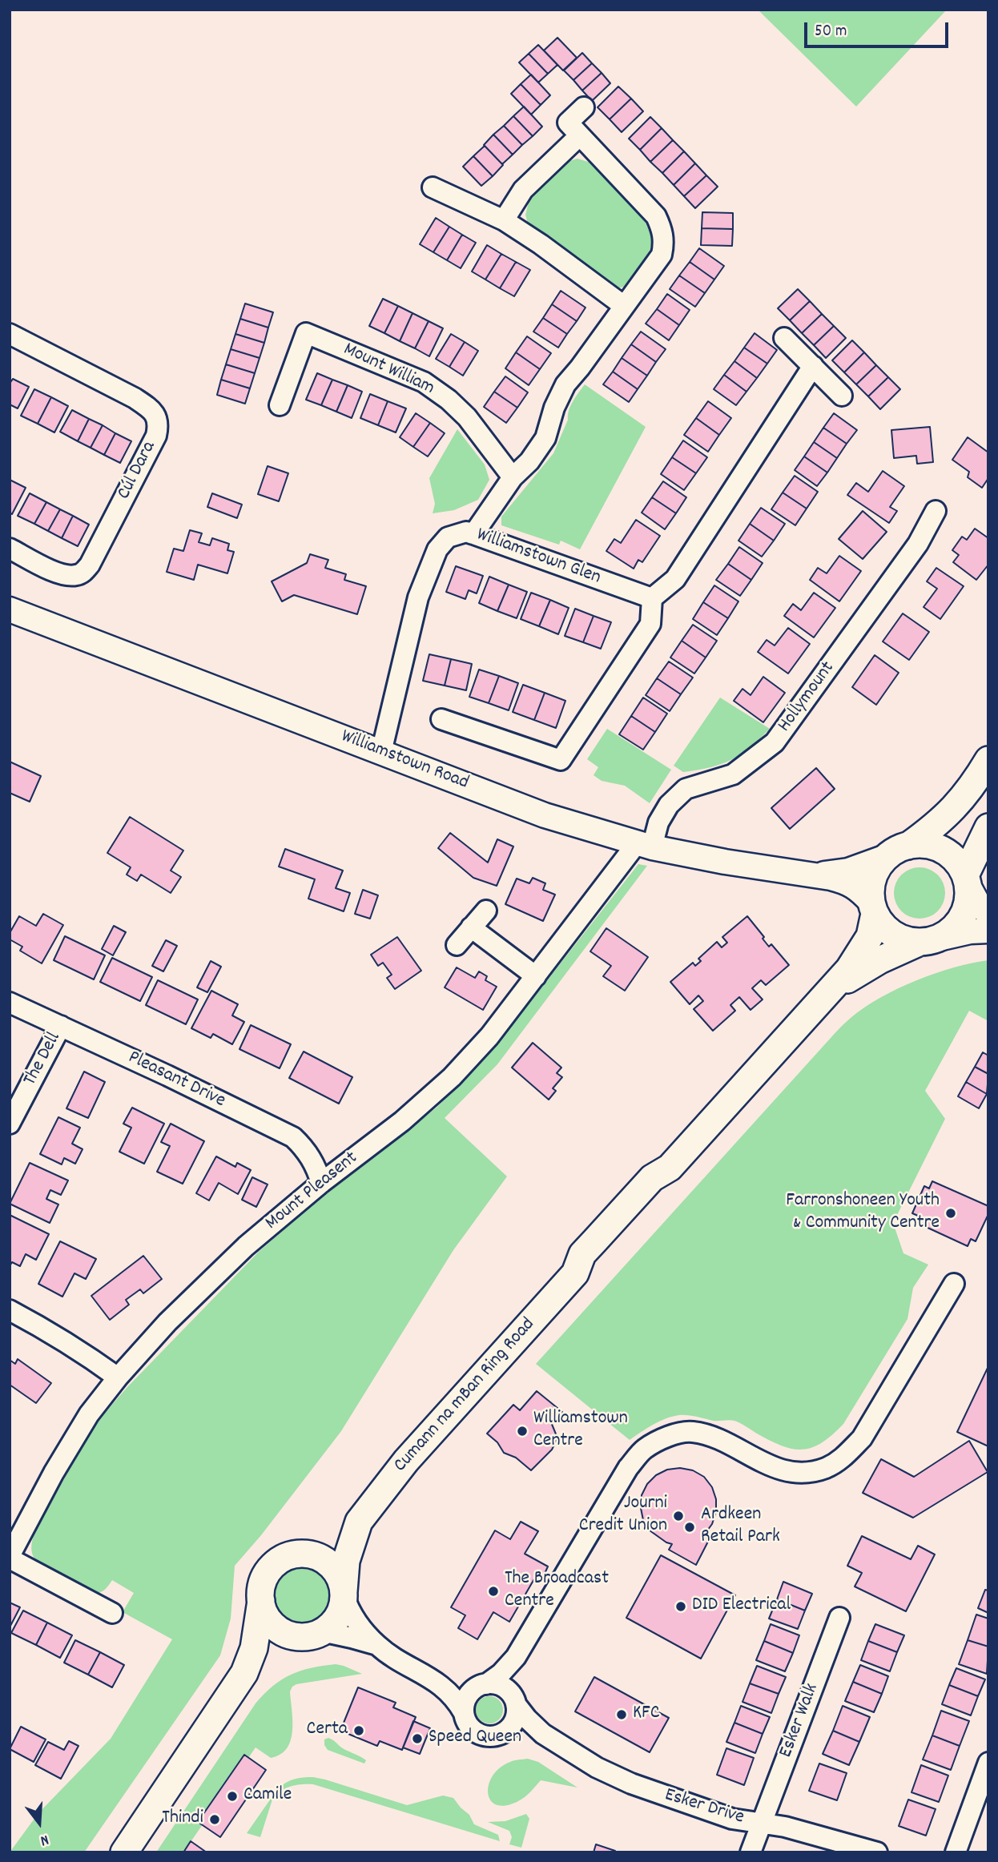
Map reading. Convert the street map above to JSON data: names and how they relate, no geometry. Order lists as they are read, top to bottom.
{
  "streets": {
    "main road": ["Cumann na mBan Ring Road"],
    "street": [
      "Mount William",
      "Cúl Dara",
      "Williamstown Glen",
      "Hollymount",
      "Williamstown Road",
      "The Dell",
      "Pleasant Drive",
      "Mount Pleasent",
      "Esker Walk",
      "Esker Drive"
    ]
  },
  "crossings": [
    ["Williamstown Glen", "Williamstown Road"],
    ["Hollymount", "Williamstown Road"],
    ["Hollymount", "Mount Pleasent"],
    ["Williamstown Road", "Mount Pleasent"],
    ["Williamstown Road", "Cumann na mBan Ring Road"],
    ["The Dell", "Pleasant Drive"],
    ["Pleasant Drive", "Mount Pleasent"],
    ["Esker Walk", "Esker Drive"]
  ],
  "places": [
    "Farronshoneen Youth & Community Centre",
    "Williamstown Centre",
    "Journi Credit Union",
    "Ardkeen Retail Park",
    "The Broadcast Centre",
    "DID Electrical",
    "KFC",
    "Certa",
    "Speed Queen",
    "Camile",
    "Thindi"
  ],
  "scale_bar": "50 m",
  "north": "bottom"
}
